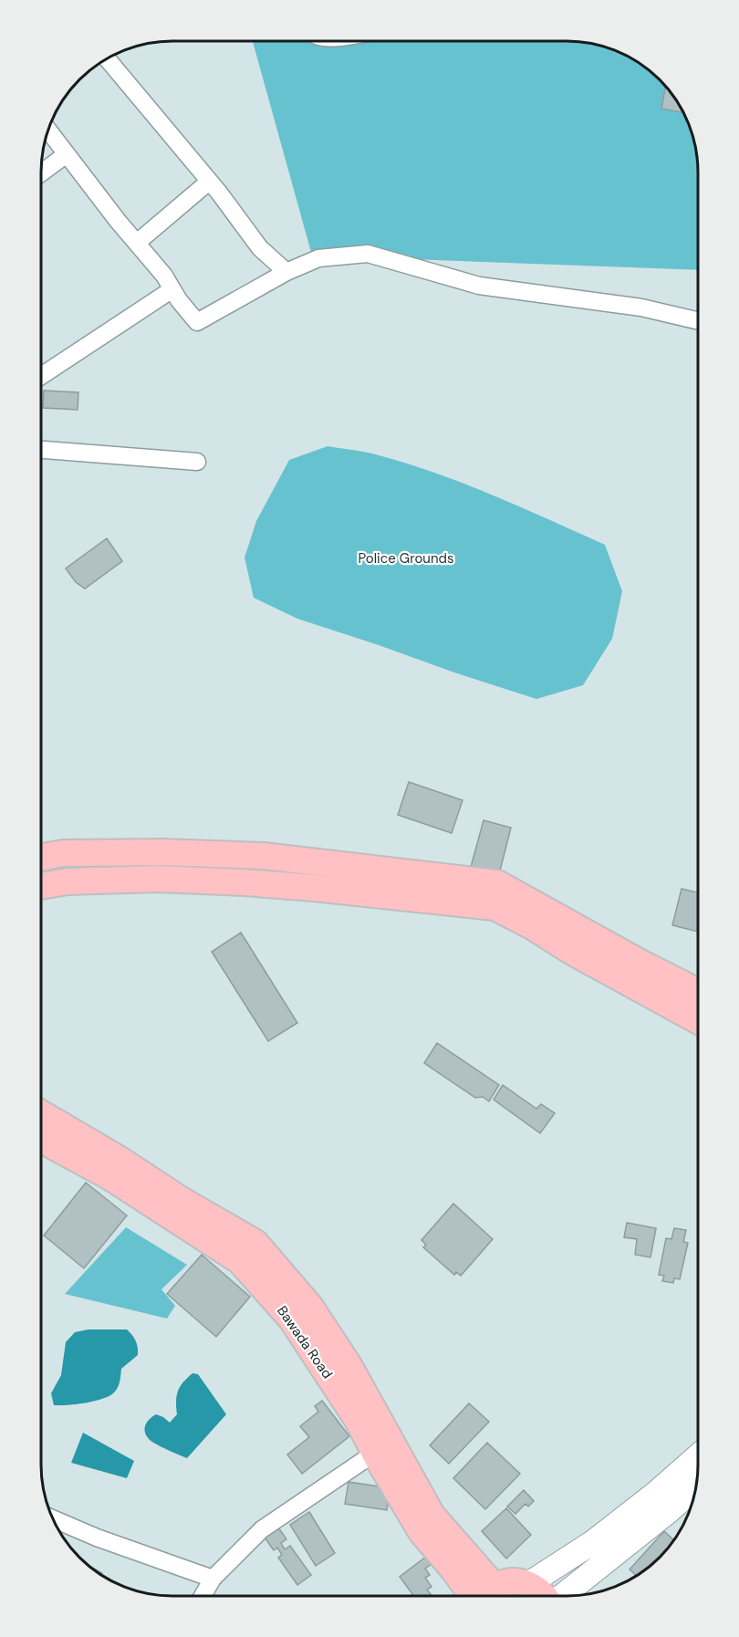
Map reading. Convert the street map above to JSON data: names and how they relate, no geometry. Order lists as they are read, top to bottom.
{
  "streets": {
    "main road": ["Bawada Road"]
  },
  "parks": ["Police Grounds"]
}
